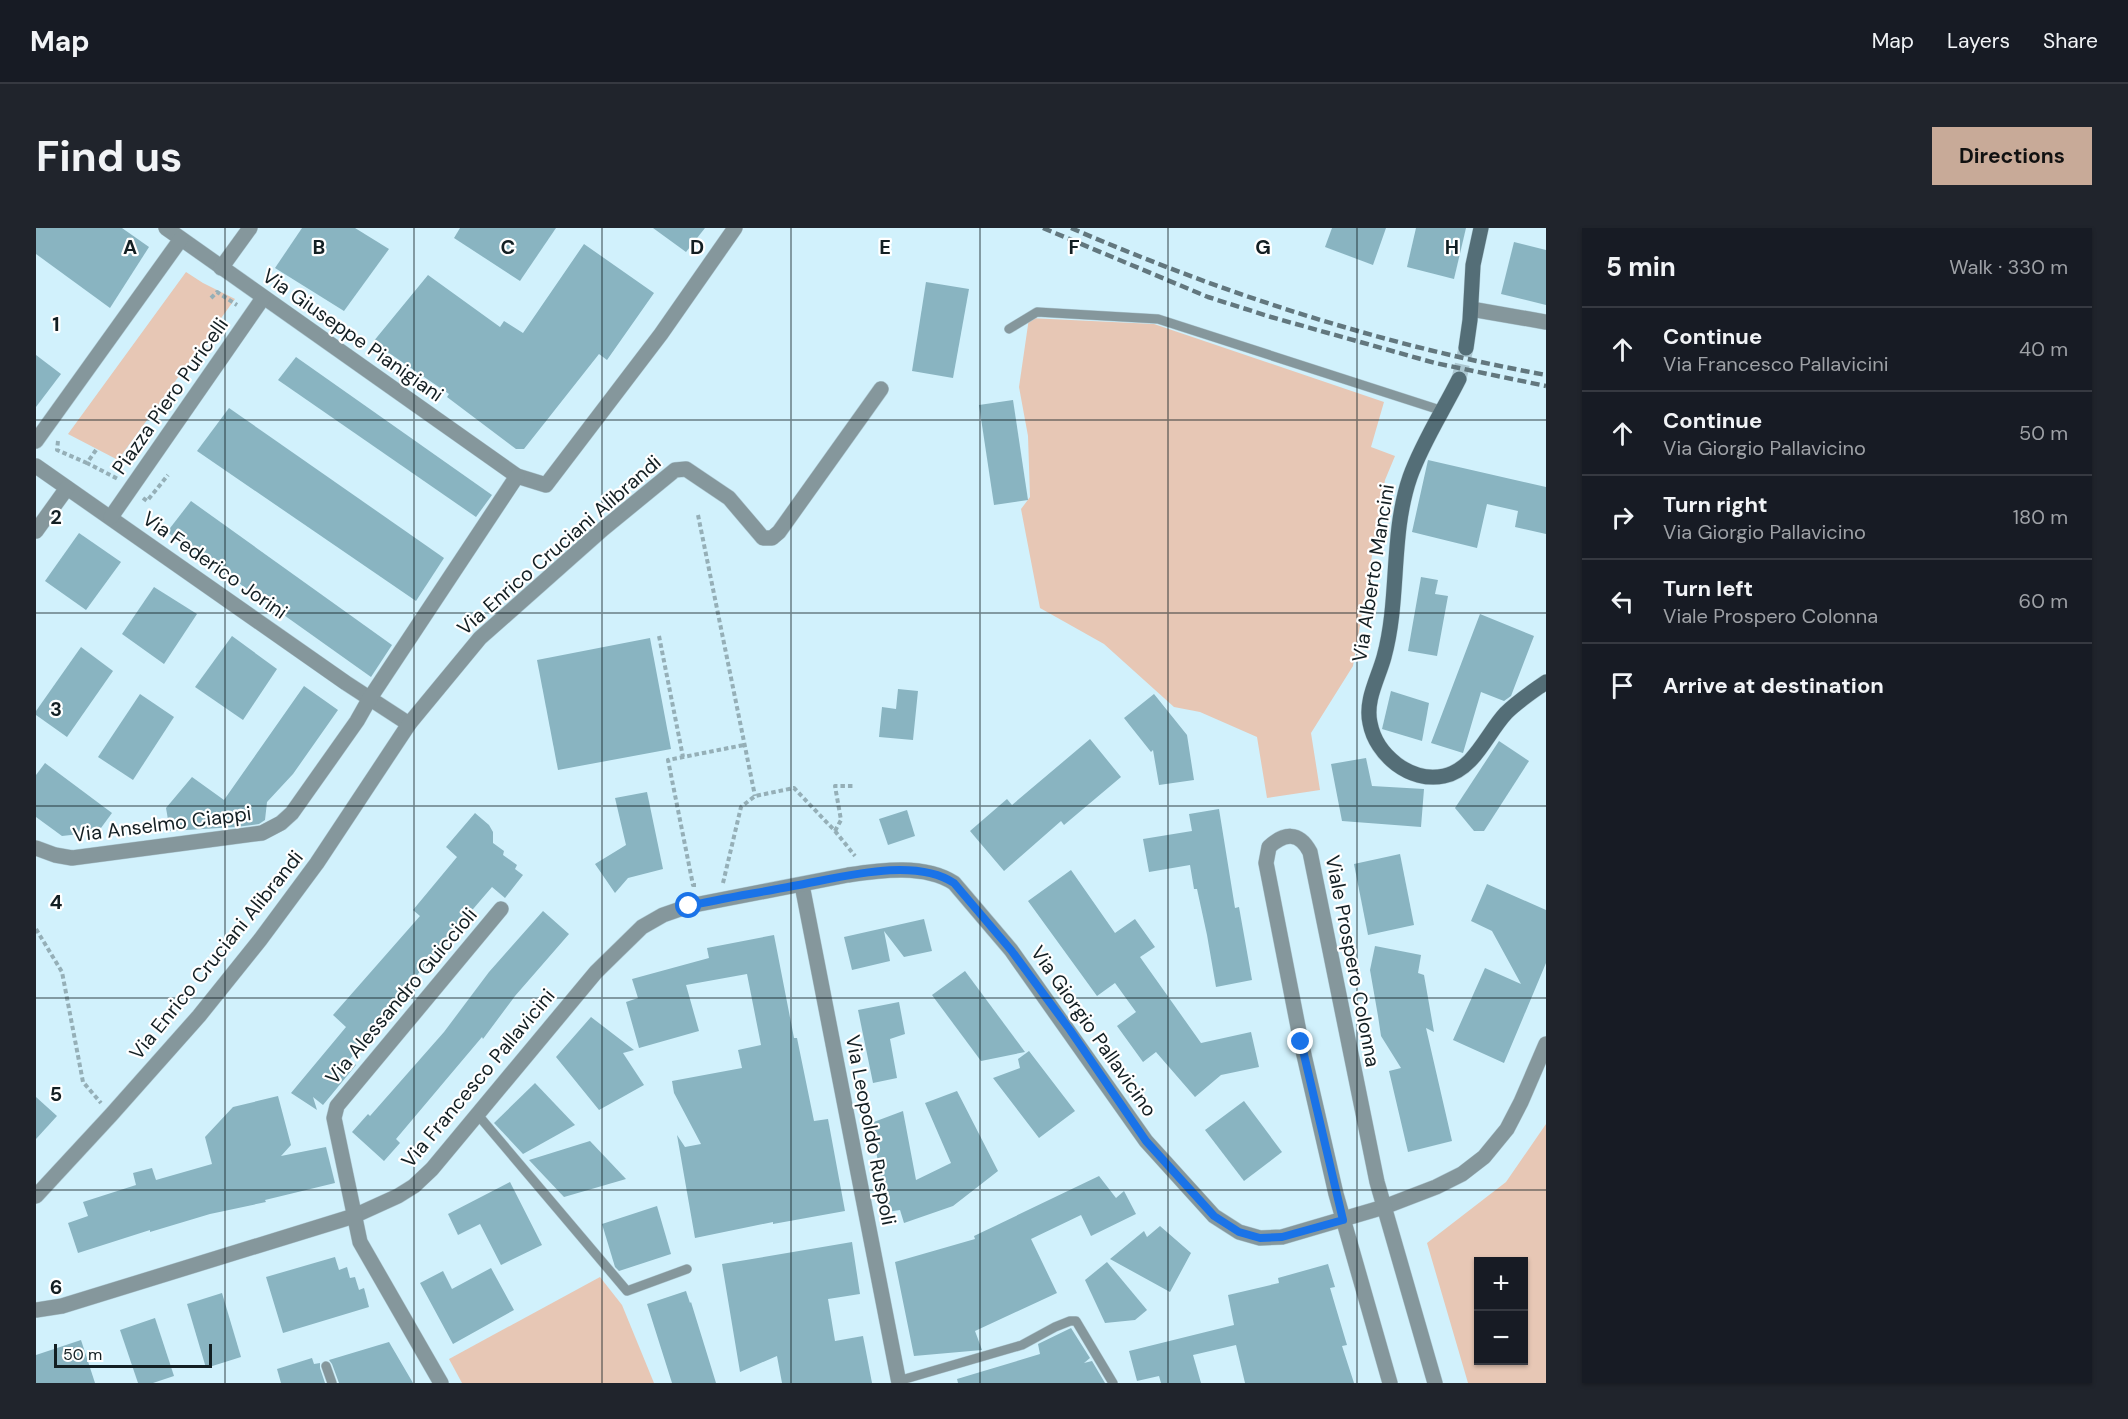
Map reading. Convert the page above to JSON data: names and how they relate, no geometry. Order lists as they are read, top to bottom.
{
  "streets": {
    "street": [
      "Via Giuseppe Pianigiani",
      "Piazza Piero Puricelli",
      "Via Enrico Cruciani Alibrandi",
      "Via Federico Jorini",
      "Via Alberto Mancini",
      "Via Anselmo Ciappi",
      "Viale Prospero Colonna",
      "Via Alessandro Guiccioli",
      "Via Giorgio Pallavicino",
      "Via Francesco Pallavicini",
      "Via Leopoldo Ruspoli"
    ]
  },
  "crossings": [
    ["Via Giuseppe Pianigiani", "Piazza Piero Puricelli"],
    ["Via Giuseppe Pianigiani", "Via Enrico Cruciani Alibrandi"],
    ["Piazza Piero Puricelli", "Via Federico Jorini"],
    ["Via Enrico Cruciani Alibrandi", "Via Federico Jorini"],
    ["Via Enrico Cruciani Alibrandi", "Via Anselmo Ciappi"],
    ["Via Federico Jorini", "Via Anselmo Ciappi"],
    ["Viale Prospero Colonna", "Via Giorgio Pallavicino"],
    ["Via Alessandro Guiccioli", "Via Francesco Pallavicini"],
    ["Via Giorgio Pallavicino", "Via Francesco Pallavicini"],
    ["Via Giorgio Pallavicino", "Via Leopoldo Ruspoli"],
    ["Via Francesco Pallavicini", "Via Leopoldo Ruspoli"]
  ],
  "scale_bar": "50 m",
  "page": {
    "header": "Map",
    "nav": ["Map", "Layers", "Share"],
    "buttons": "Directions",
    "title": "Find us",
    "heading": ["5 min", "Walk · 330 m"],
    "list": [
      ["Continue", "Via Francesco Pallavicini", "40 m"],
      ["Continue", "Via Giorgio Pallavicino", "50 m"],
      ["Turn right", "Via Giorgio Pallavicino", "180 m"],
      ["Turn left", "Viale Prospero Colonna", "60 m"],
      "Arrive at destination"
    ],
    "map_buttons": ["+", "−"],
    "scale": "50 m"
  },
  "grid": {
    "columns": [
      "A",
      "B",
      "C",
      "D",
      "E",
      "F",
      "G",
      "H"
    ],
    "rows": [
      "1",
      "2",
      "3",
      "4",
      "5",
      "6"
    ]
  }
}
